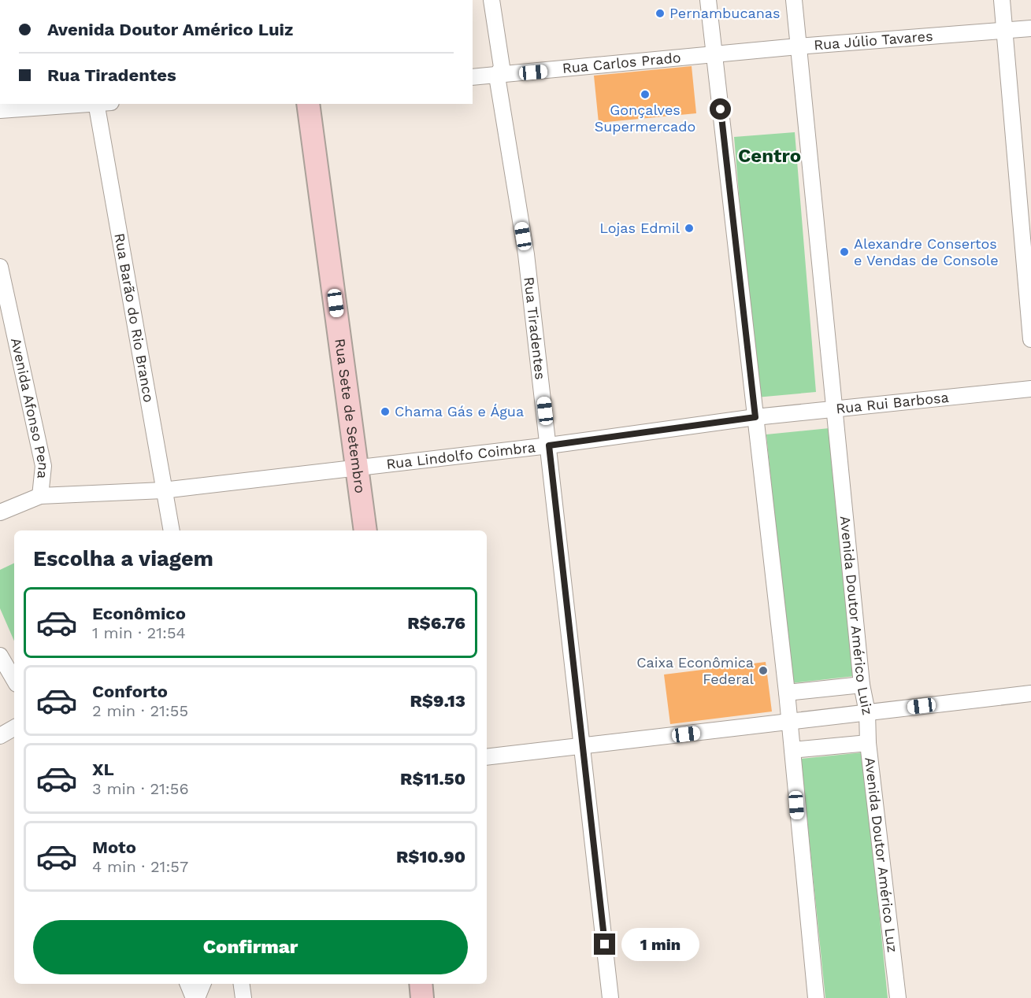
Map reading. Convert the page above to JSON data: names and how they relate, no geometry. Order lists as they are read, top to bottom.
{
  "streets": {
    "main road": ["Rua Sete de Setembro"],
    "street": [
      "Rua Júlio Tavares",
      "Rua Carlos Prado",
      "Rua Barão do Rio Branco",
      "Rua Tiradentes",
      "Rua Rui Barbosa",
      "Avenida Afonso Pena",
      "Rua Lindolfo Coimbra",
      "Avenida Doutor Américo Luiz",
      "Avenida Doutor Américo Luz"
    ]
  },
  "crossings": [
    ["Rua Júlio Tavares", "Rua Carlos Prado"],
    ["Rua Júlio Tavares", "Avenida Doutor Américo Luiz"],
    ["Rua Carlos Prado", "Rua Tiradentes"],
    ["Rua Barão do Rio Branco", "Rua Lindolfo Coimbra"],
    ["Rua Tiradentes", "Rua Lindolfo Coimbra"],
    ["Rua Tiradentes", "Avenida Doutor Américo Luiz"],
    ["Rua Rui Barbosa", "Rua Lindolfo Coimbra"],
    ["Rua Rui Barbosa", "Avenida Doutor Américo Luiz"],
    ["Avenida Afonso Pena", "Rua Lindolfo Coimbra"],
    ["Rua Sete de Setembro", "Rua Lindolfo Coimbra"],
    ["Avenida Doutor Américo Luiz", "Avenida Doutor Américo Luz"]
  ],
  "districts": ["Centro"],
  "places": [
    "Pernambucanas",
    "Gonçalves Supermercado",
    "Lojas Edmil",
    "Alexandre Consertos e Vendas de Console",
    "Chama Gás e Água",
    "Caixa Econômica Federal"
  ],
  "page": {
    "banner": ["Avenida Doutor Américo Luiz", "Rua Tiradentes"],
    "heading": "Escolha a viagem",
    "list": [
      {
        "name": "Econômico",
        "note": "1 min · 21:54",
        "value": "R$6.76"
      },
      {
        "name": "Conforto",
        "note": "2 min · 21:55",
        "value": "R$9.13"
      },
      {
        "name": "XL",
        "note": "3 min · 21:56",
        "value": "R$11.50"
      },
      {
        "name": "Moto",
        "note": "4 min · 21:57",
        "value": "R$10.90"
      }
    ],
    "buttons": "Confirmar",
    "bubble": "1 min"
  }
}
